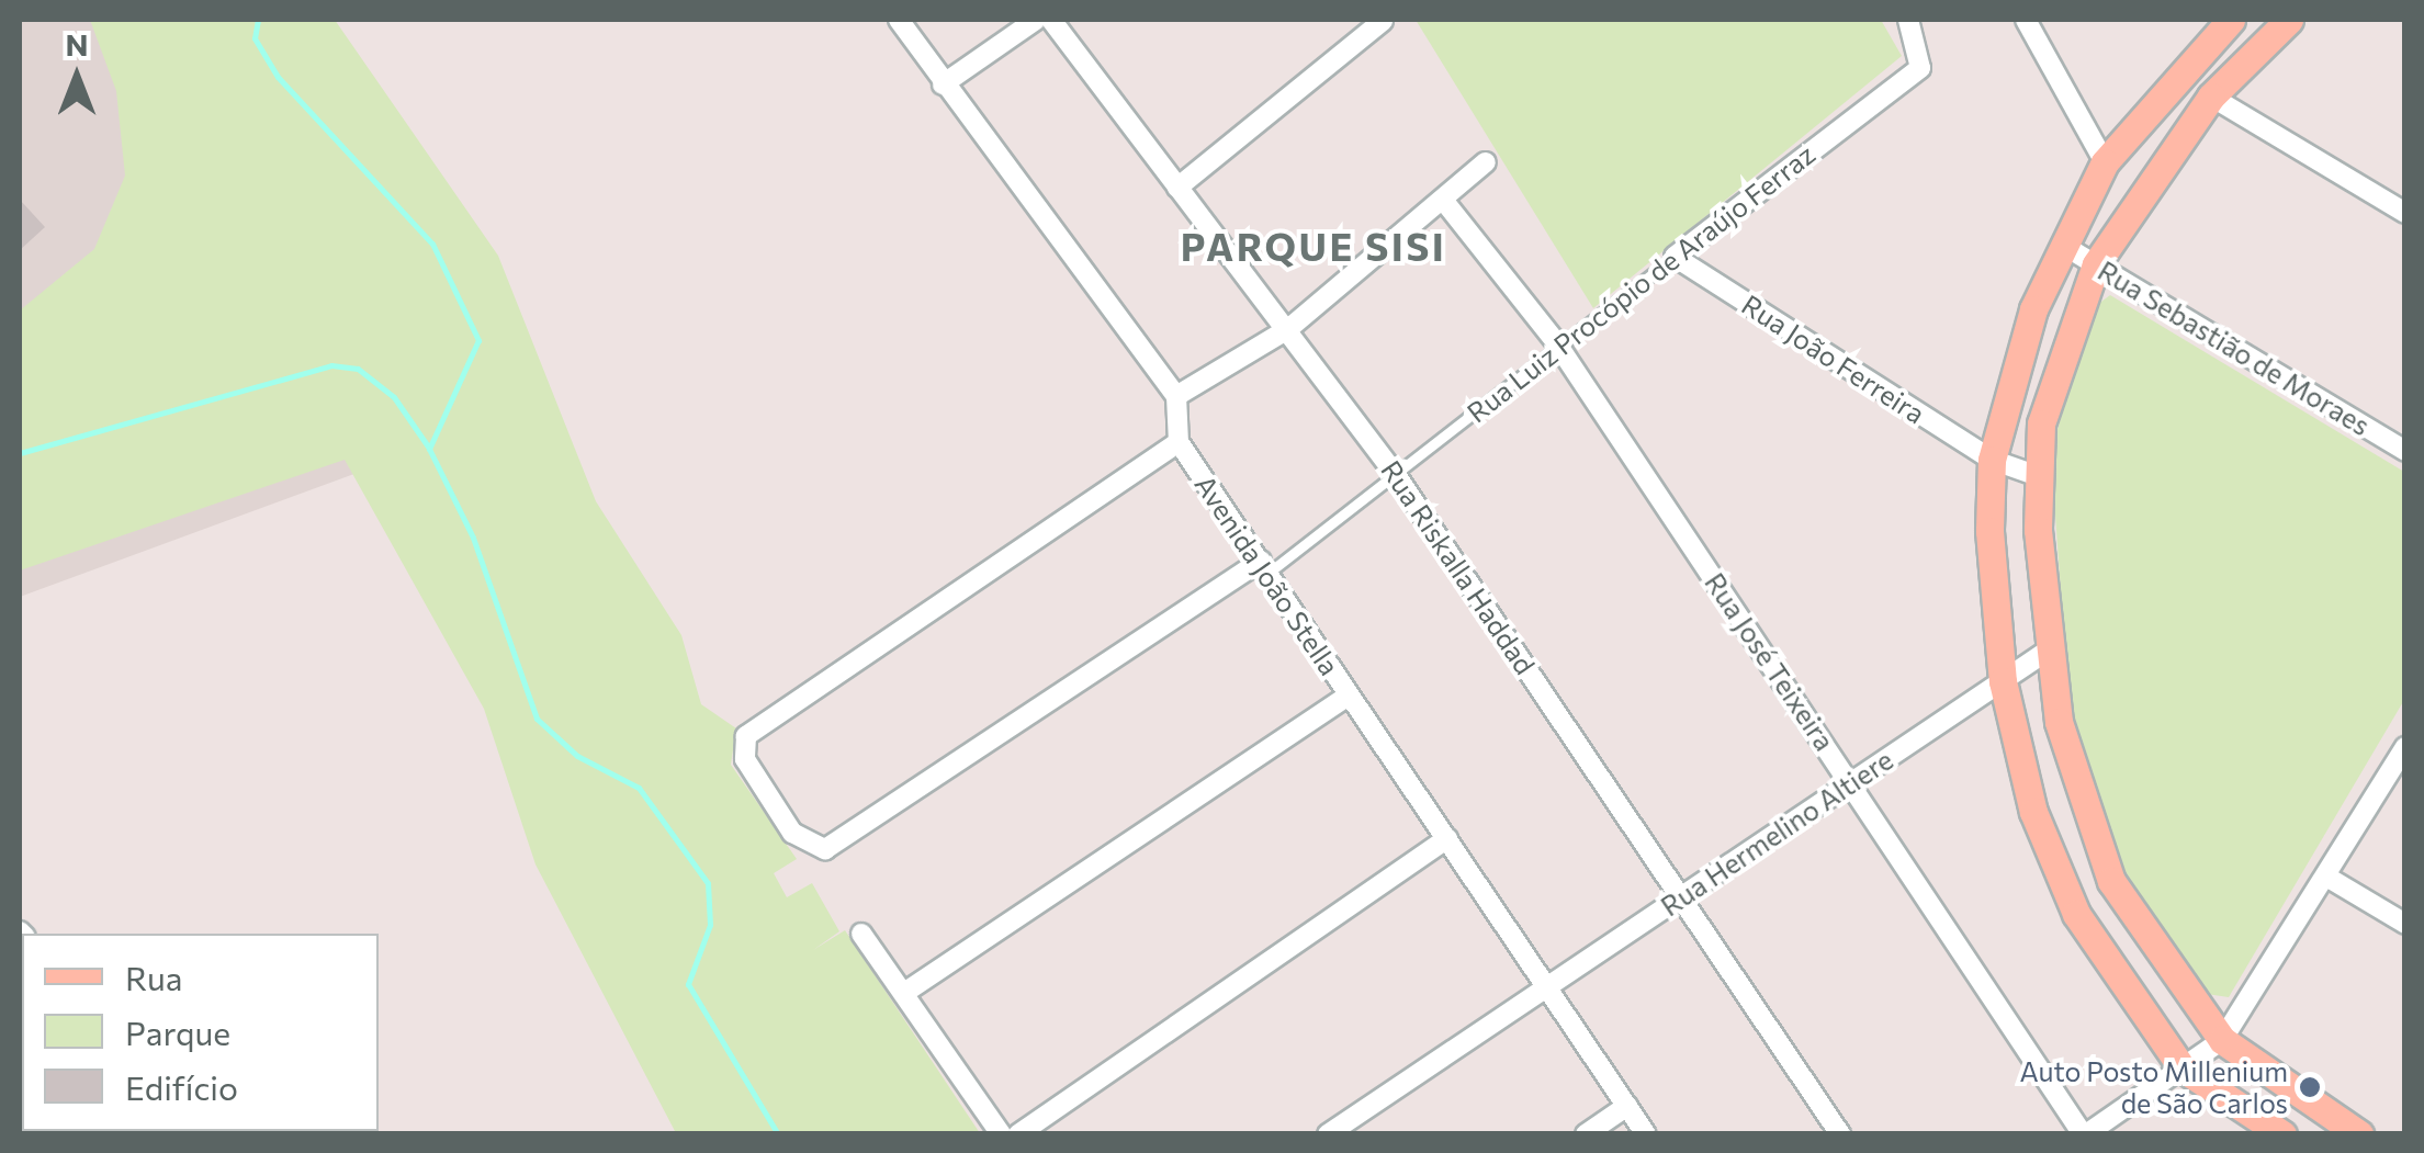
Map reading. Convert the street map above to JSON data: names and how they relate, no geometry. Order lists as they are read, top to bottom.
{
  "streets": {
    "street": [
      "Rua Luiz Procópio de Araújo Ferraz",
      "Rua Sebastião de Moraes",
      "Rua João Ferreira",
      "Rua Riskalla Haddad",
      "Avenida João Stella",
      "Rua José Teixeira",
      "Rua Hermelino Altiere"
    ]
  },
  "crossings": [
    ["Rua Luiz Procópio de Araújo Ferraz", "Rua João Ferreira"],
    ["Rua Luiz Procópio de Araújo Ferraz", "Rua Riskalla Haddad"],
    ["Rua Luiz Procópio de Araújo Ferraz", "Avenida João Stella"],
    ["Rua Luiz Procópio de Araújo Ferraz", "Rua José Teixeira"],
    ["Rua Riskalla Haddad", "Rua Hermelino Altiere"],
    ["Avenida João Stella", "Rua Hermelino Altiere"],
    ["Rua José Teixeira", "Rua Hermelino Altiere"]
  ],
  "districts": ["PARQUE SISI"],
  "places": ["Auto Posto Millenium de São Carlos"],
  "legend": ["Rua", "Parque", "Edifício"],
  "north": "top"
}
